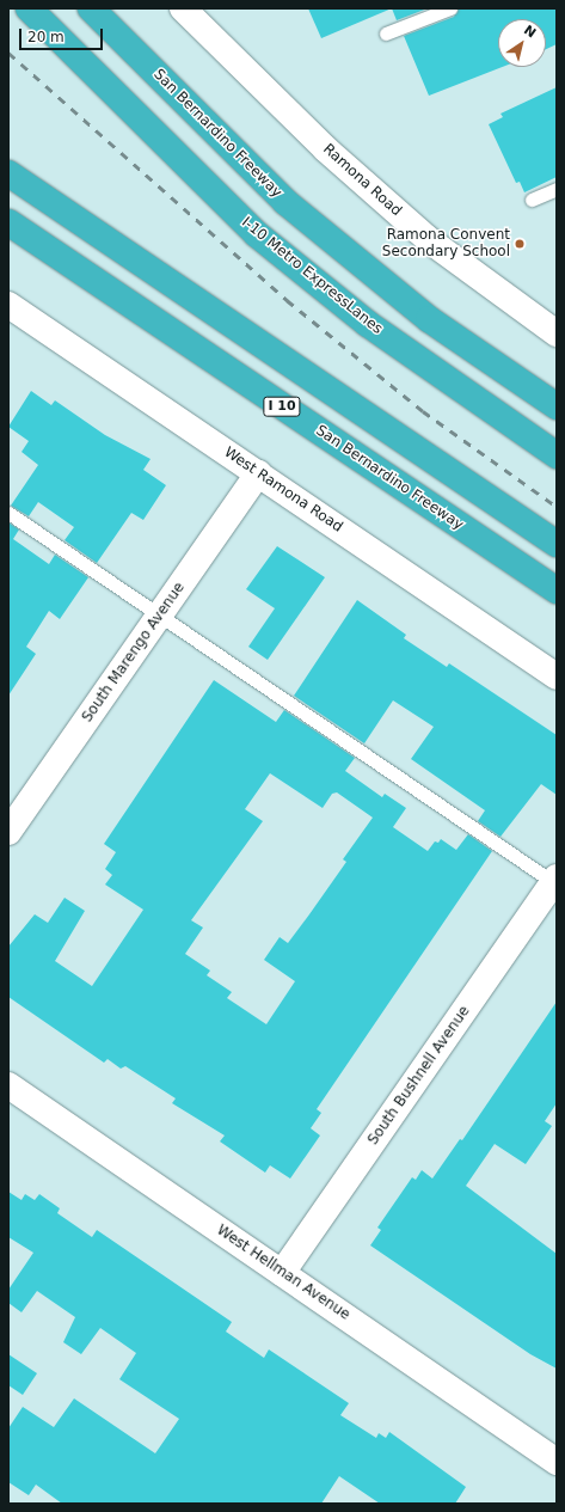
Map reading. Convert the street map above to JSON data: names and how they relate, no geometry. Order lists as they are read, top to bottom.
{
  "streets": {
    "highway": ["San Bernardino Freeway", "I-10 Metro ExpressLanes", "I 10"],
    "street": [
      "Ramona Road",
      "West Ramona Road",
      "South Marengo Avenue",
      "South Bushnell Avenue",
      "West Hellman Avenue"
    ]
  },
  "crossings": [
    ["West Ramona Road", "South Marengo Avenue"],
    ["South Bushnell Avenue", "West Hellman Avenue"]
  ],
  "places": ["Ramona Convent Secondary School"],
  "scale_bar": "20 m",
  "north": "top right"
}
